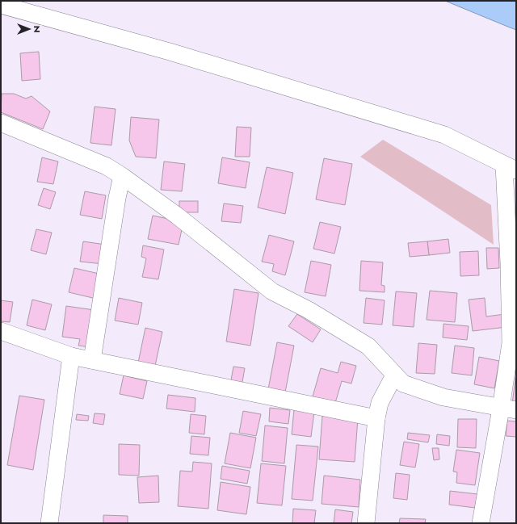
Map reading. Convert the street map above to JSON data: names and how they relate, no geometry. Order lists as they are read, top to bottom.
{
  "north": "right"
}
